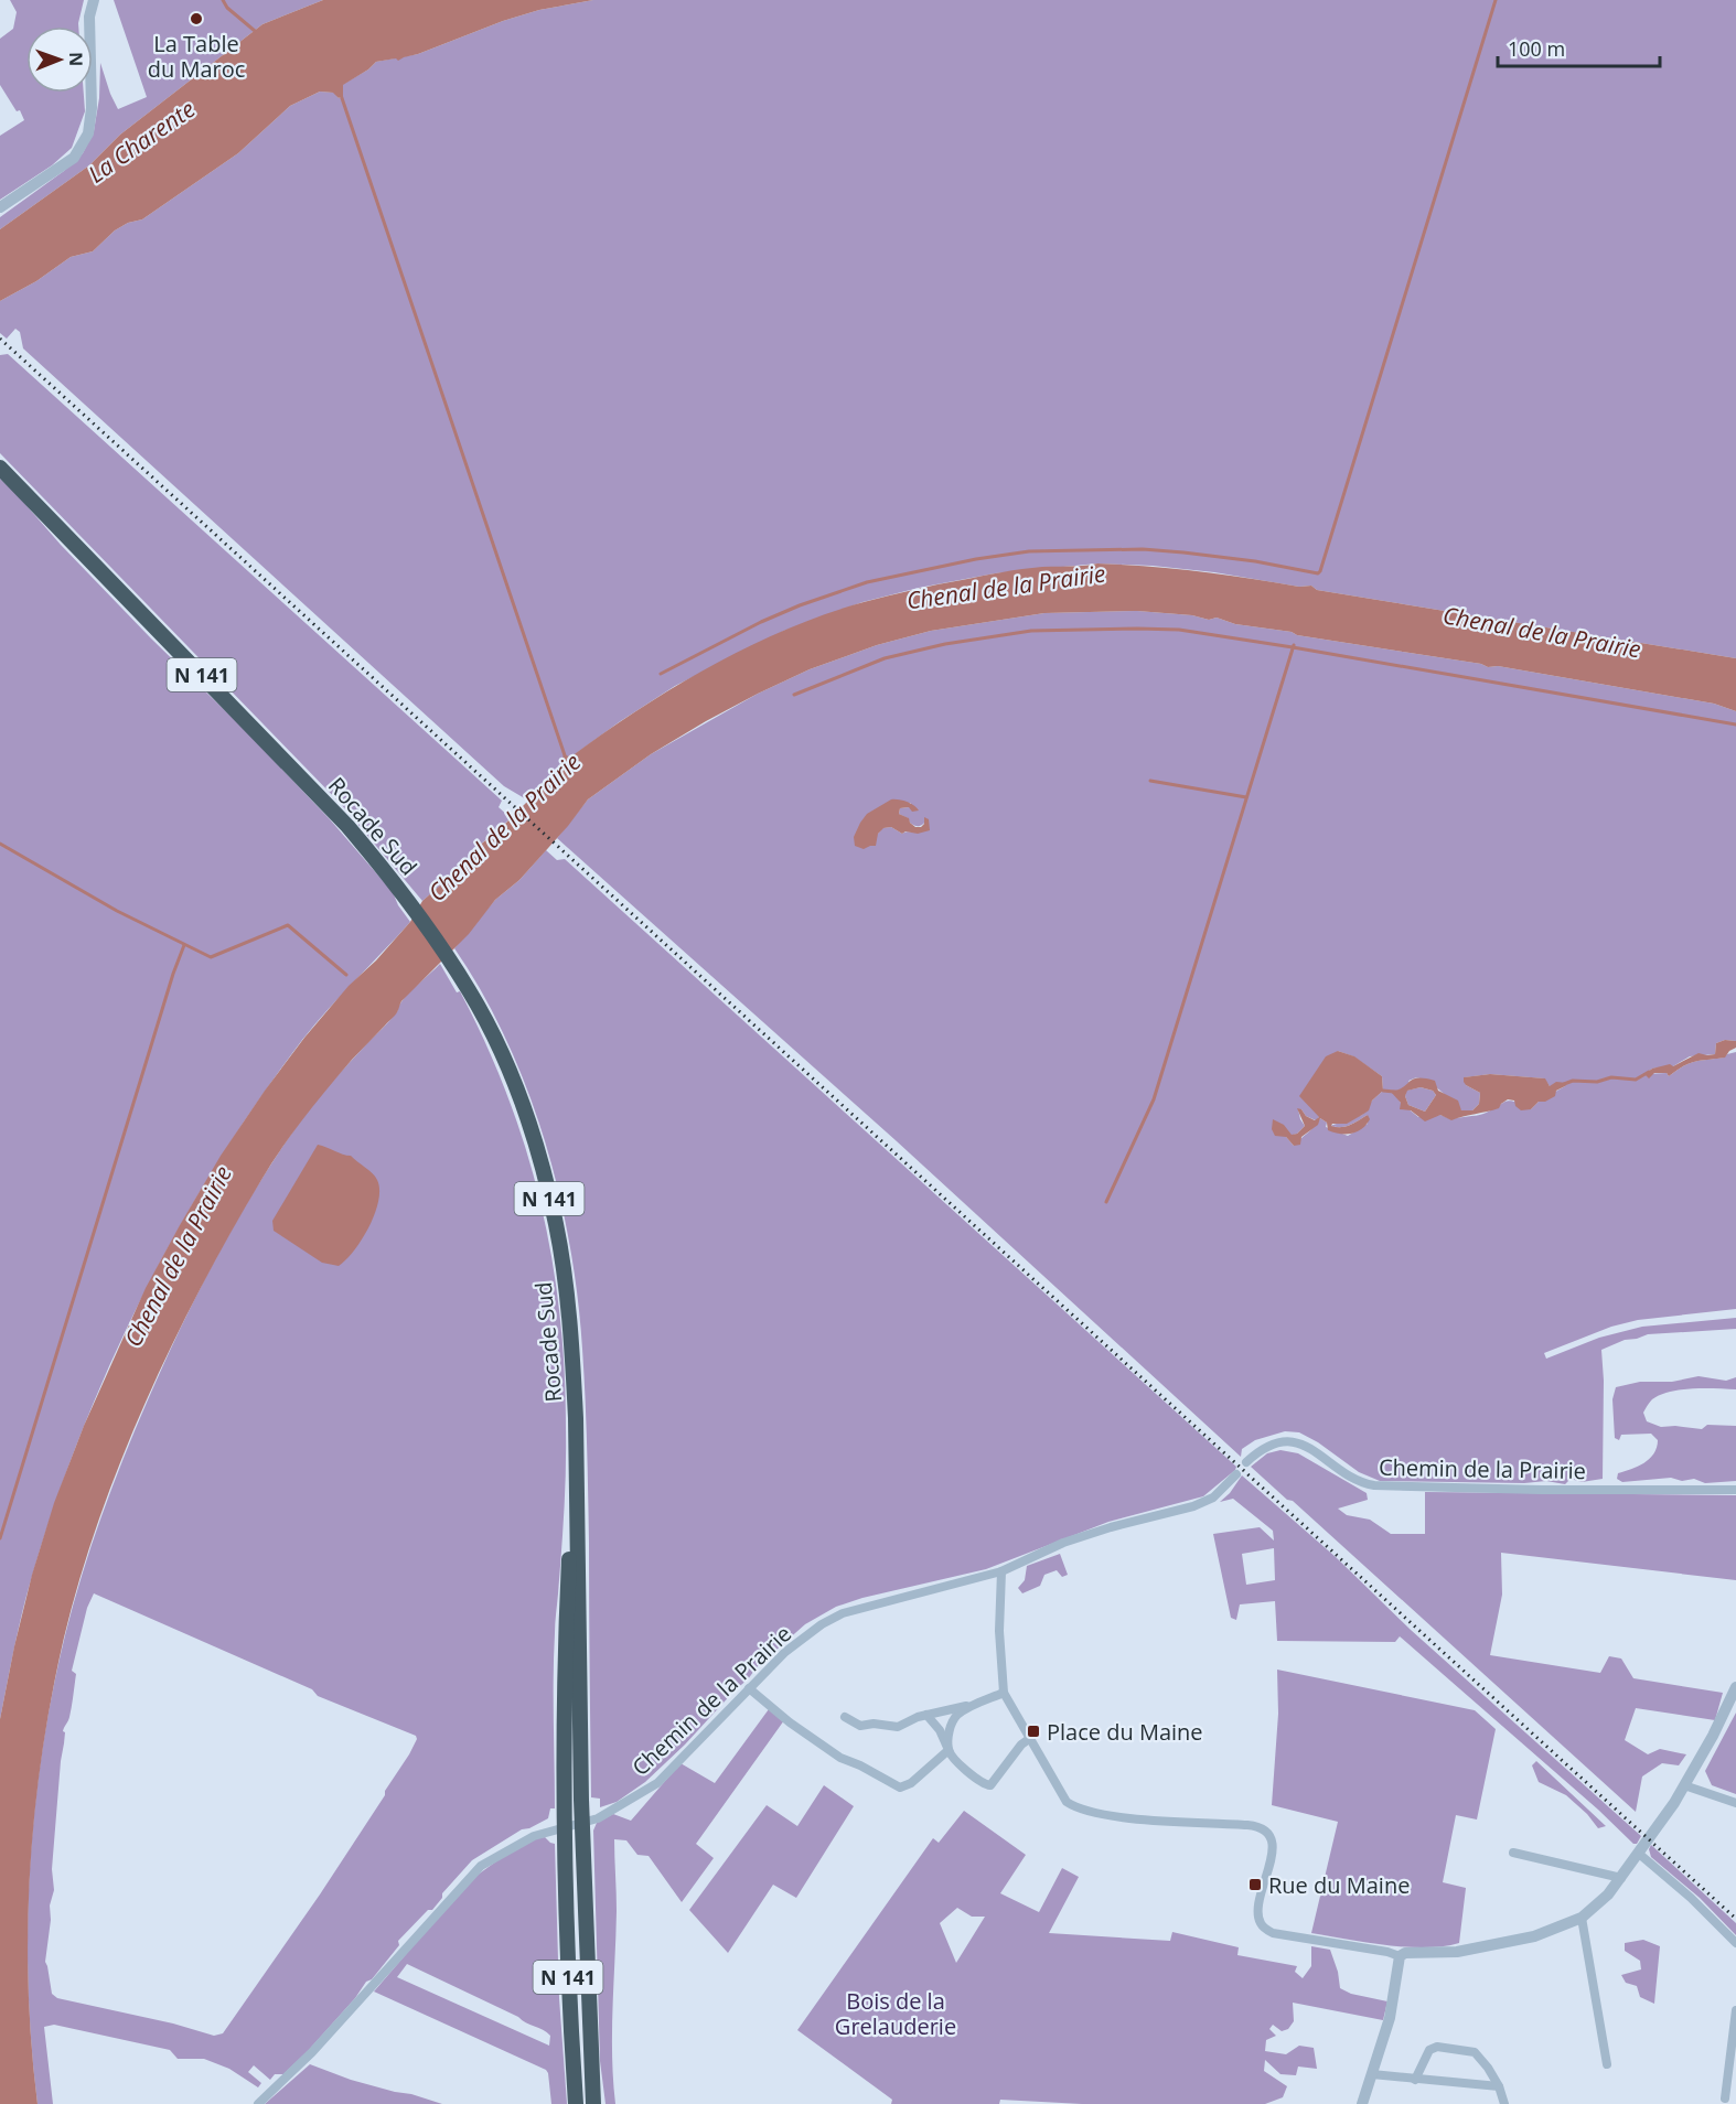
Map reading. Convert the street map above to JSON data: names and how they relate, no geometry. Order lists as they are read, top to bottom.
{
  "streets": {
    "highway": ["N 141", "Rocade Sud"],
    "street": ["Chemin de la Prairie"]
  },
  "water": ["La Charente", "Chenal de la Prairie"],
  "parks": ["Bois de la Grelauderie"],
  "places": {
    "other": ["La Table du Maroc"],
    "transit": ["Place du Maine", "Rue du Maine"]
  },
  "scale_bar": "100 m",
  "north": "right"
}
